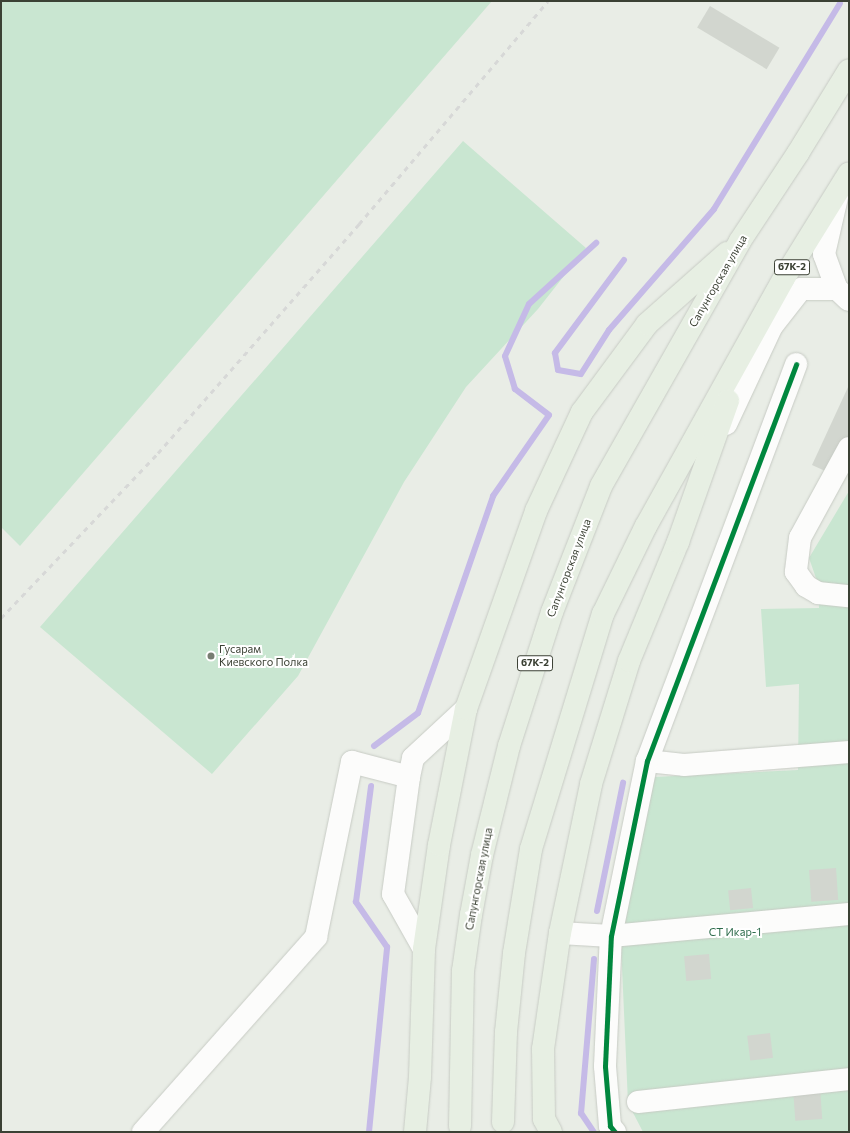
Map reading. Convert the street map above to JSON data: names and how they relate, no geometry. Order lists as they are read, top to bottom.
{
  "streets": {
    "main road": ["67К-2", "Сапунгорская улица"]
  },
  "parks": ["СТ Икар-1"],
  "places": ["Гусарам Киевского Полка"]
}
